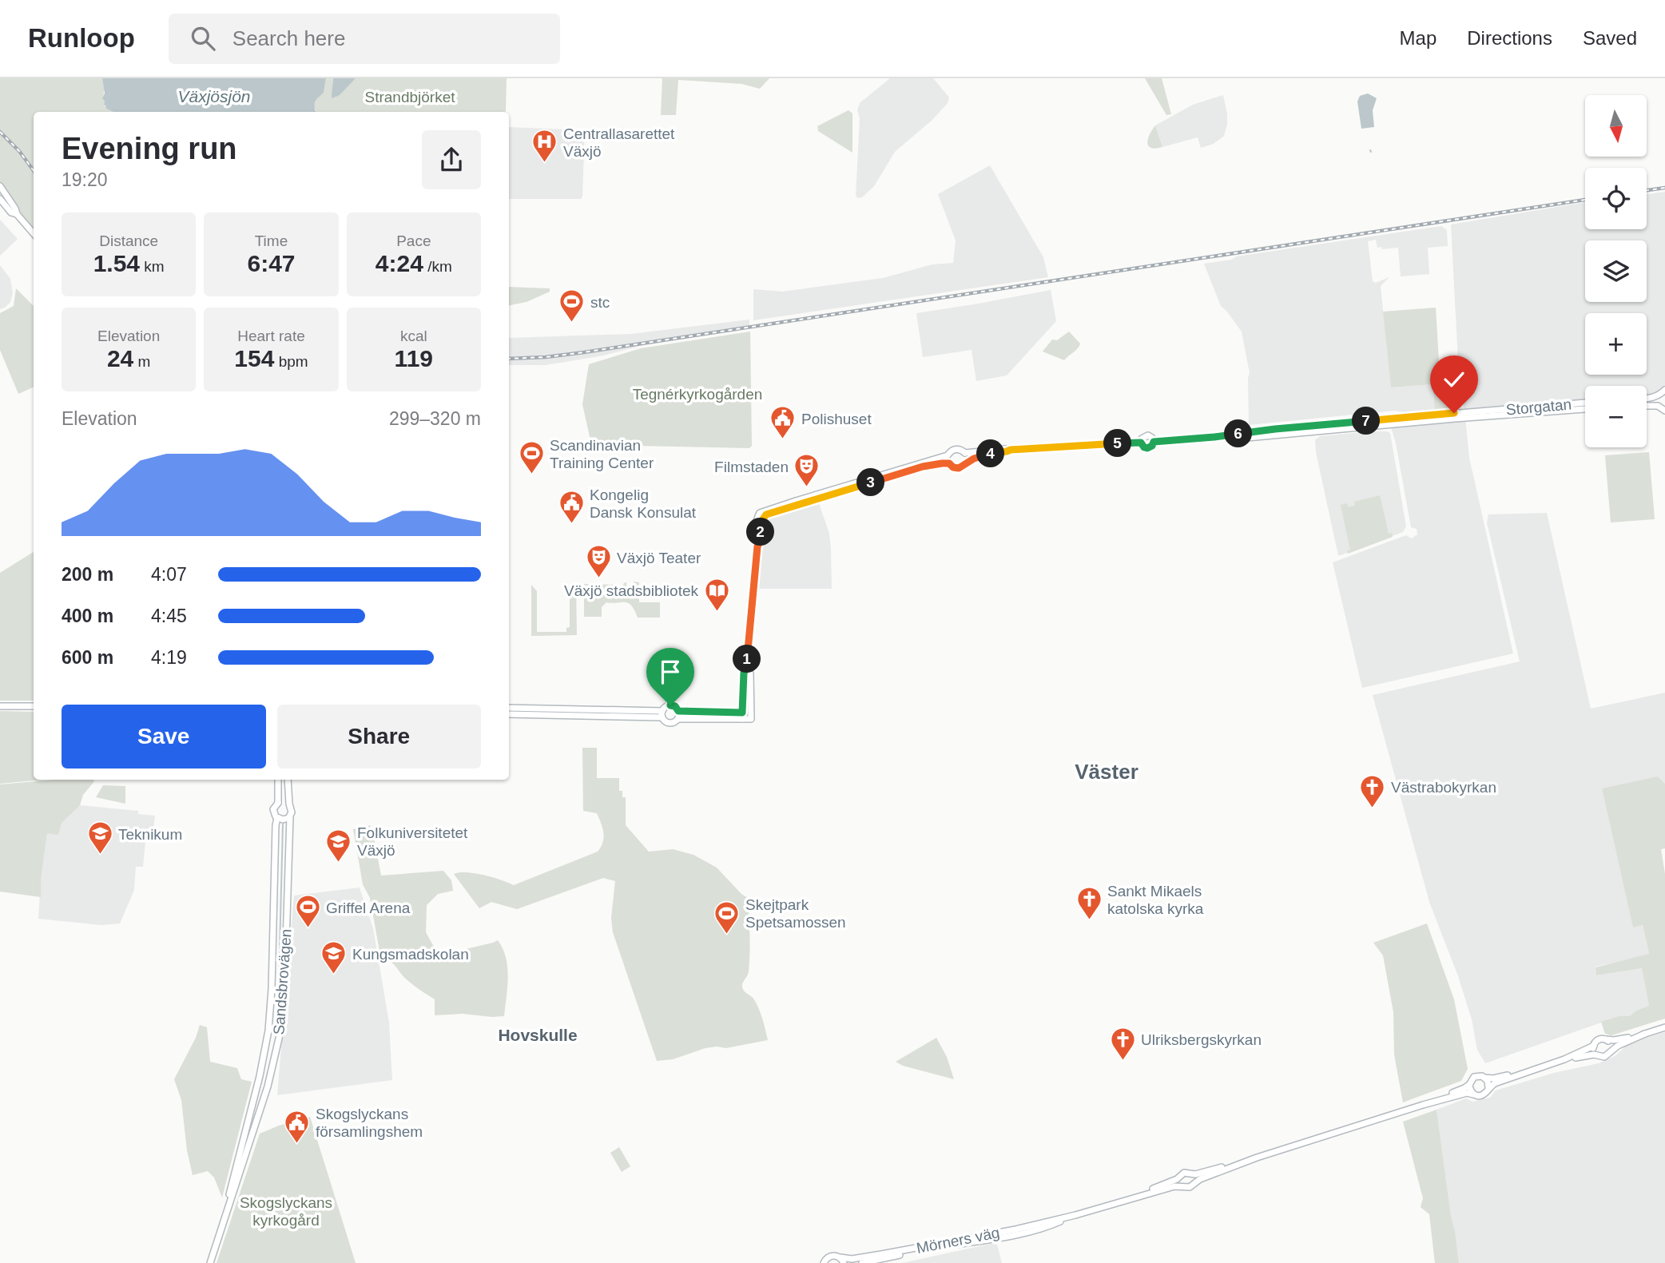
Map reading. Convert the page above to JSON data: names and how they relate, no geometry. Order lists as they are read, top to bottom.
{
  "streets": {
    "main road": ["Storgatan", "Sandsbrovägen", "Mörners väg"]
  },
  "districts": ["Väster", "Hovskulle"],
  "water": ["Växjösjön"],
  "parks": ["Strandbjörket", "Tegnérkyrkogården", "Skogslyckans kyrkogård"],
  "places": {
    "hospital": ["Centrallasarettet Växjö"],
    "sports": [
      "stc",
      "Scandinavian Training Center",
      "Griffel Arena",
      "Skejtpark Spetsamossen"
    ],
    "public building": ["Polishuset", "Kongelig Dansk Konsulat", "Skogslyckans församlingshem"],
    "theatre": ["Filmstaden", "Växjö Teater"],
    "library": ["Växjö stadsbibliotek"],
    "church": ["Västrabokyrkan", "Sankt Mikaels katolska kyrka", "Ulriksbergskyrkan"],
    "school or university": ["Teknikum", "Folkuniversitetet Växjö", "Kungsmadskolan"]
  },
  "north": "bottom",
  "page": {
    "header": "Runloop",
    "search": "Search here",
    "nav": ["Map", "Directions", "Saved"],
    "map_buttons": ["+", "−"],
    "heading": ["Evening run", "19:20"],
    "stats": [
      ["Distance", "1.54 km"],
      ["Time", "6:47"],
      ["Pace", "4:24 /km"],
      ["Elevation", "24 m"],
      ["Heart rate", "154 bpm"],
      ["kcal", "119"]
    ],
    "chart": ["Elevation", "299–320 m"],
    "pins": [
      "7",
      "6",
      "5",
      "4",
      "3",
      "2",
      "1"
    ],
    "list": [
      {
        "name": "200 m",
        "note": "4:07"
      },
      {
        "name": "400 m",
        "note": "4:45"
      },
      {
        "name": "600 m",
        "note": "4:19"
      }
    ],
    "buttons": ["Save", "Share"]
  }
}
